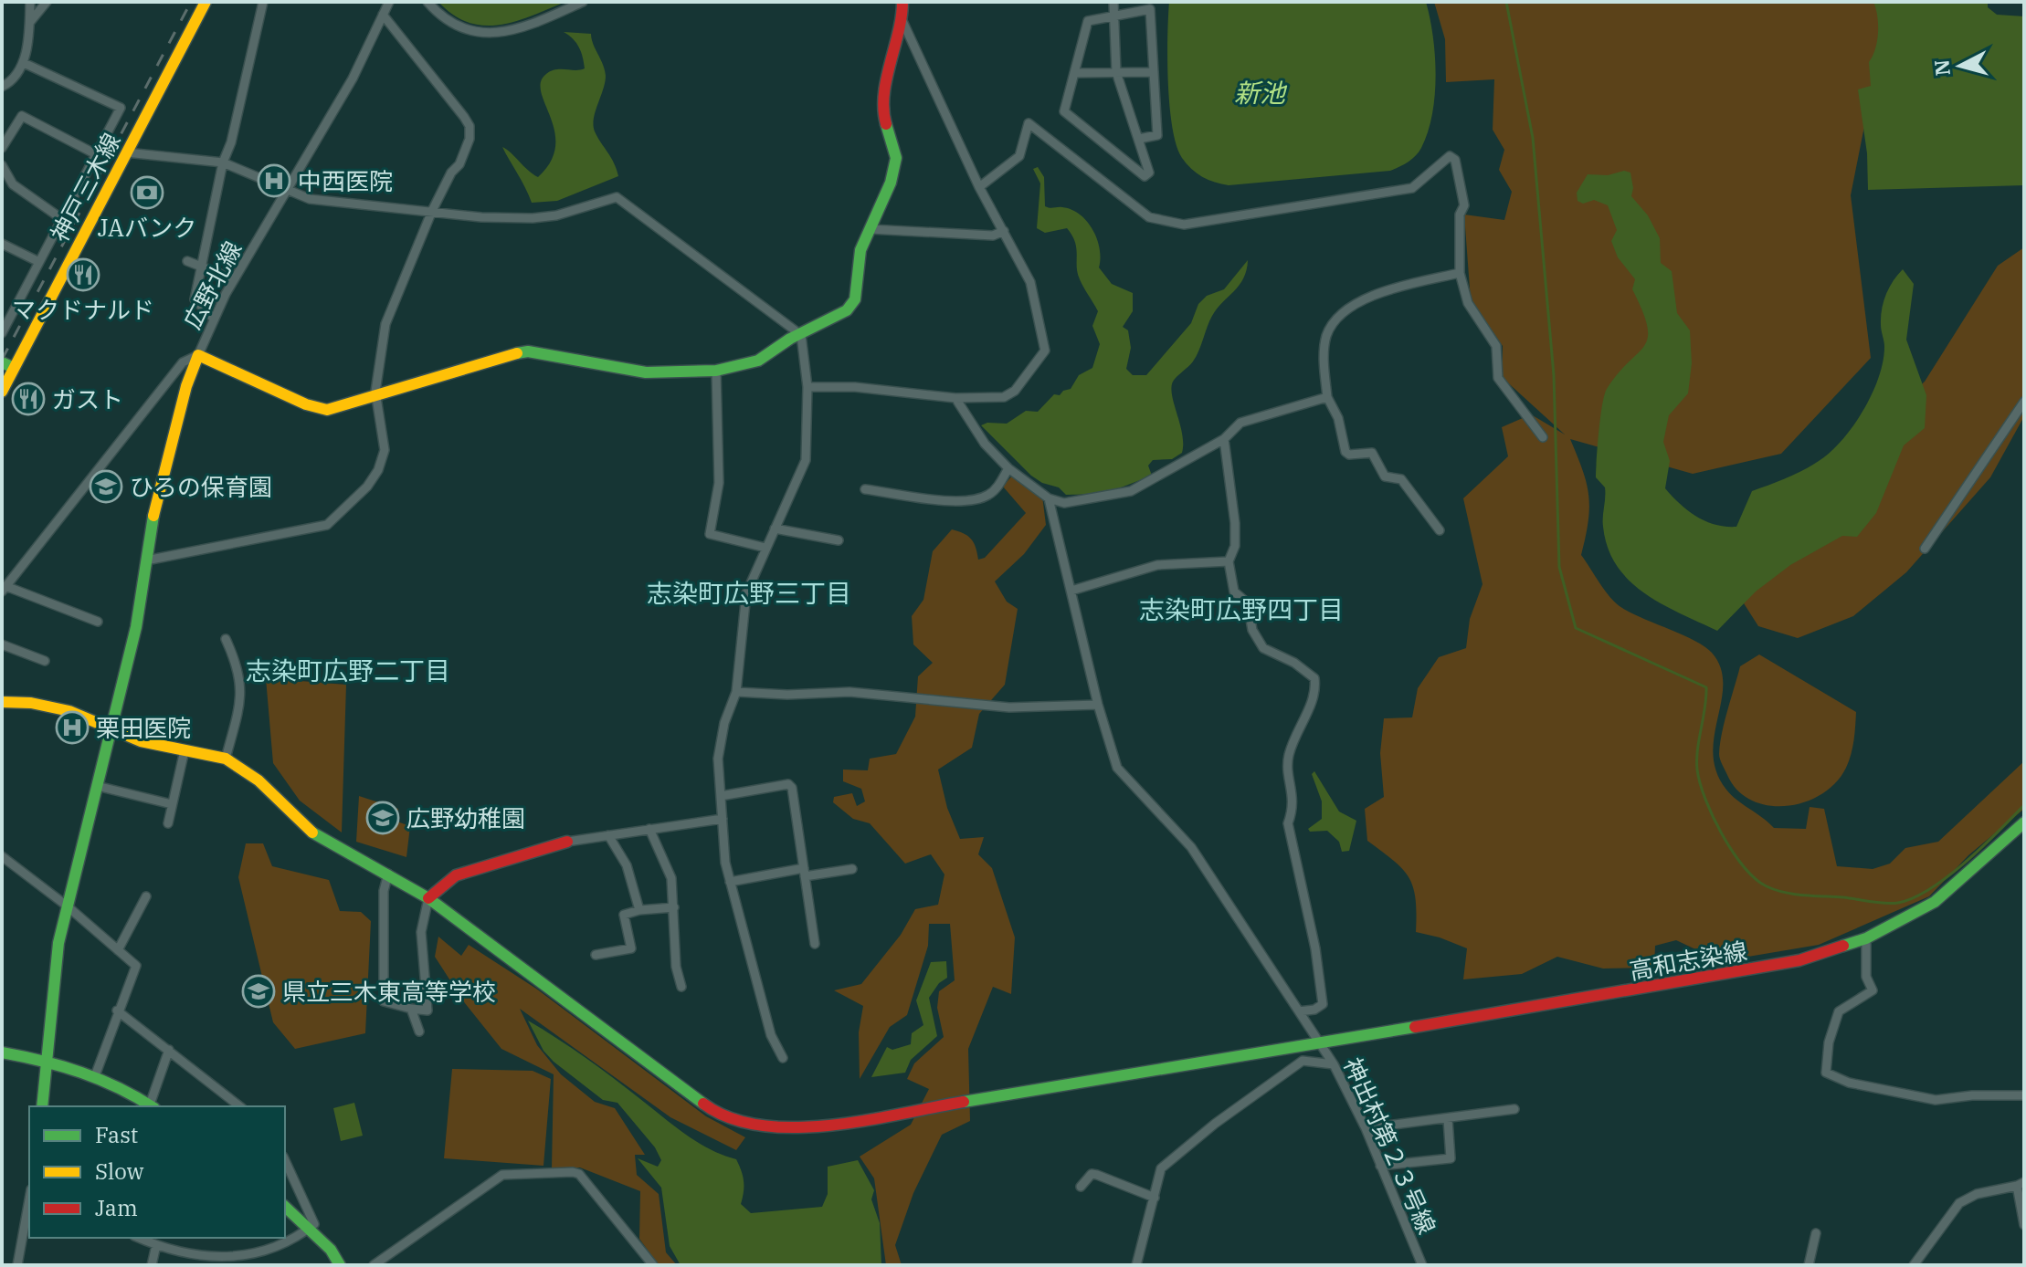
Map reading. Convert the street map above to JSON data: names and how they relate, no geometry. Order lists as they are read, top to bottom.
{
  "streets": {
    "street": [
      "神戸三木線",
      "広野北線",
      "高和志染線",
      "神出村第２３号線"
    ]
  },
  "crossings": [
    ["高和志染線", "神出村第２３号線"]
  ],
  "districts": ["志染町広野三丁目", "志染町広野四丁目", "志染町広野二丁目"],
  "water": ["新池"],
  "places": {
    "hospital": ["中西医院", "栗田医院"],
    "bank": ["JAバンク"],
    "restaurant": ["マクドナルド", "ガスト"],
    "school or university": ["ひろの保育園", "広野幼稚園", "県立三木東高等学校"]
  },
  "legend": ["Fast", "Slow", "Jam"],
  "north": "left"
}
